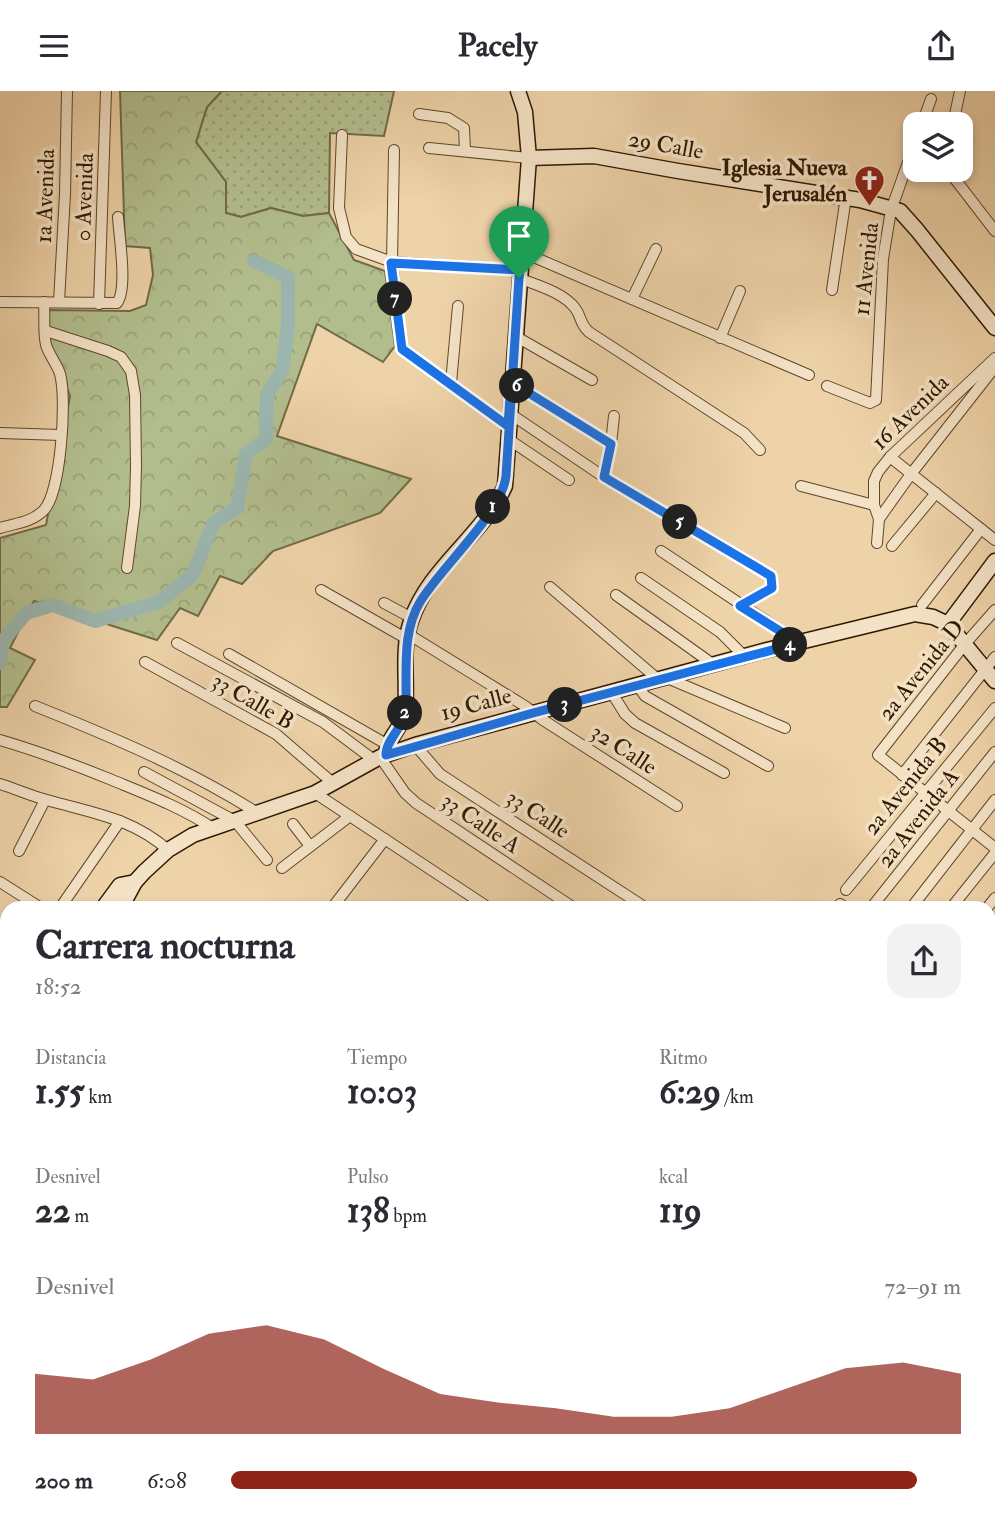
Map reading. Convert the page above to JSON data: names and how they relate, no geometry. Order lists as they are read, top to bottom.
{
  "streets": {
    "main road": ["29 Calle", "19 Calle"],
    "street": [
      "1a Avenida",
      "0 Avenida",
      "11 Avenida",
      "16 Avenida",
      "2a Avenida D",
      "33 Calle B",
      "32 Calle",
      "2a Avenida B",
      "33 Calle",
      "2a Avenida A",
      "33 Calle A"
    ]
  },
  "crossings": [
    ["29 Calle", "11 Avenida"],
    ["33 Calle B", "19 Calle"],
    ["19 Calle", "32 Calle"],
    ["19 Calle", "33 Calle"],
    ["19 Calle", "33 Calle A"]
  ],
  "places": {
    "church": ["Iglesia Nueva Jerusalén"]
  },
  "page": {
    "header": "Pacely",
    "pins": [
      "7",
      "6",
      "1",
      "5",
      "4",
      "3",
      "2"
    ],
    "heading": ["Carrera nocturna", "18:52"],
    "stats": [
      ["Distancia", "1.55 km"],
      ["Tiempo", "10:03"],
      ["Ritmo", "6:29 /km"],
      ["Desnivel", "22 m"],
      ["Pulso", "138 bpm"],
      ["kcal", "119"]
    ],
    "chart": ["Desnivel", "72–91 m"],
    "list": [
      {
        "name": "200 m",
        "note": "6:08"
      }
    ]
  }
}
